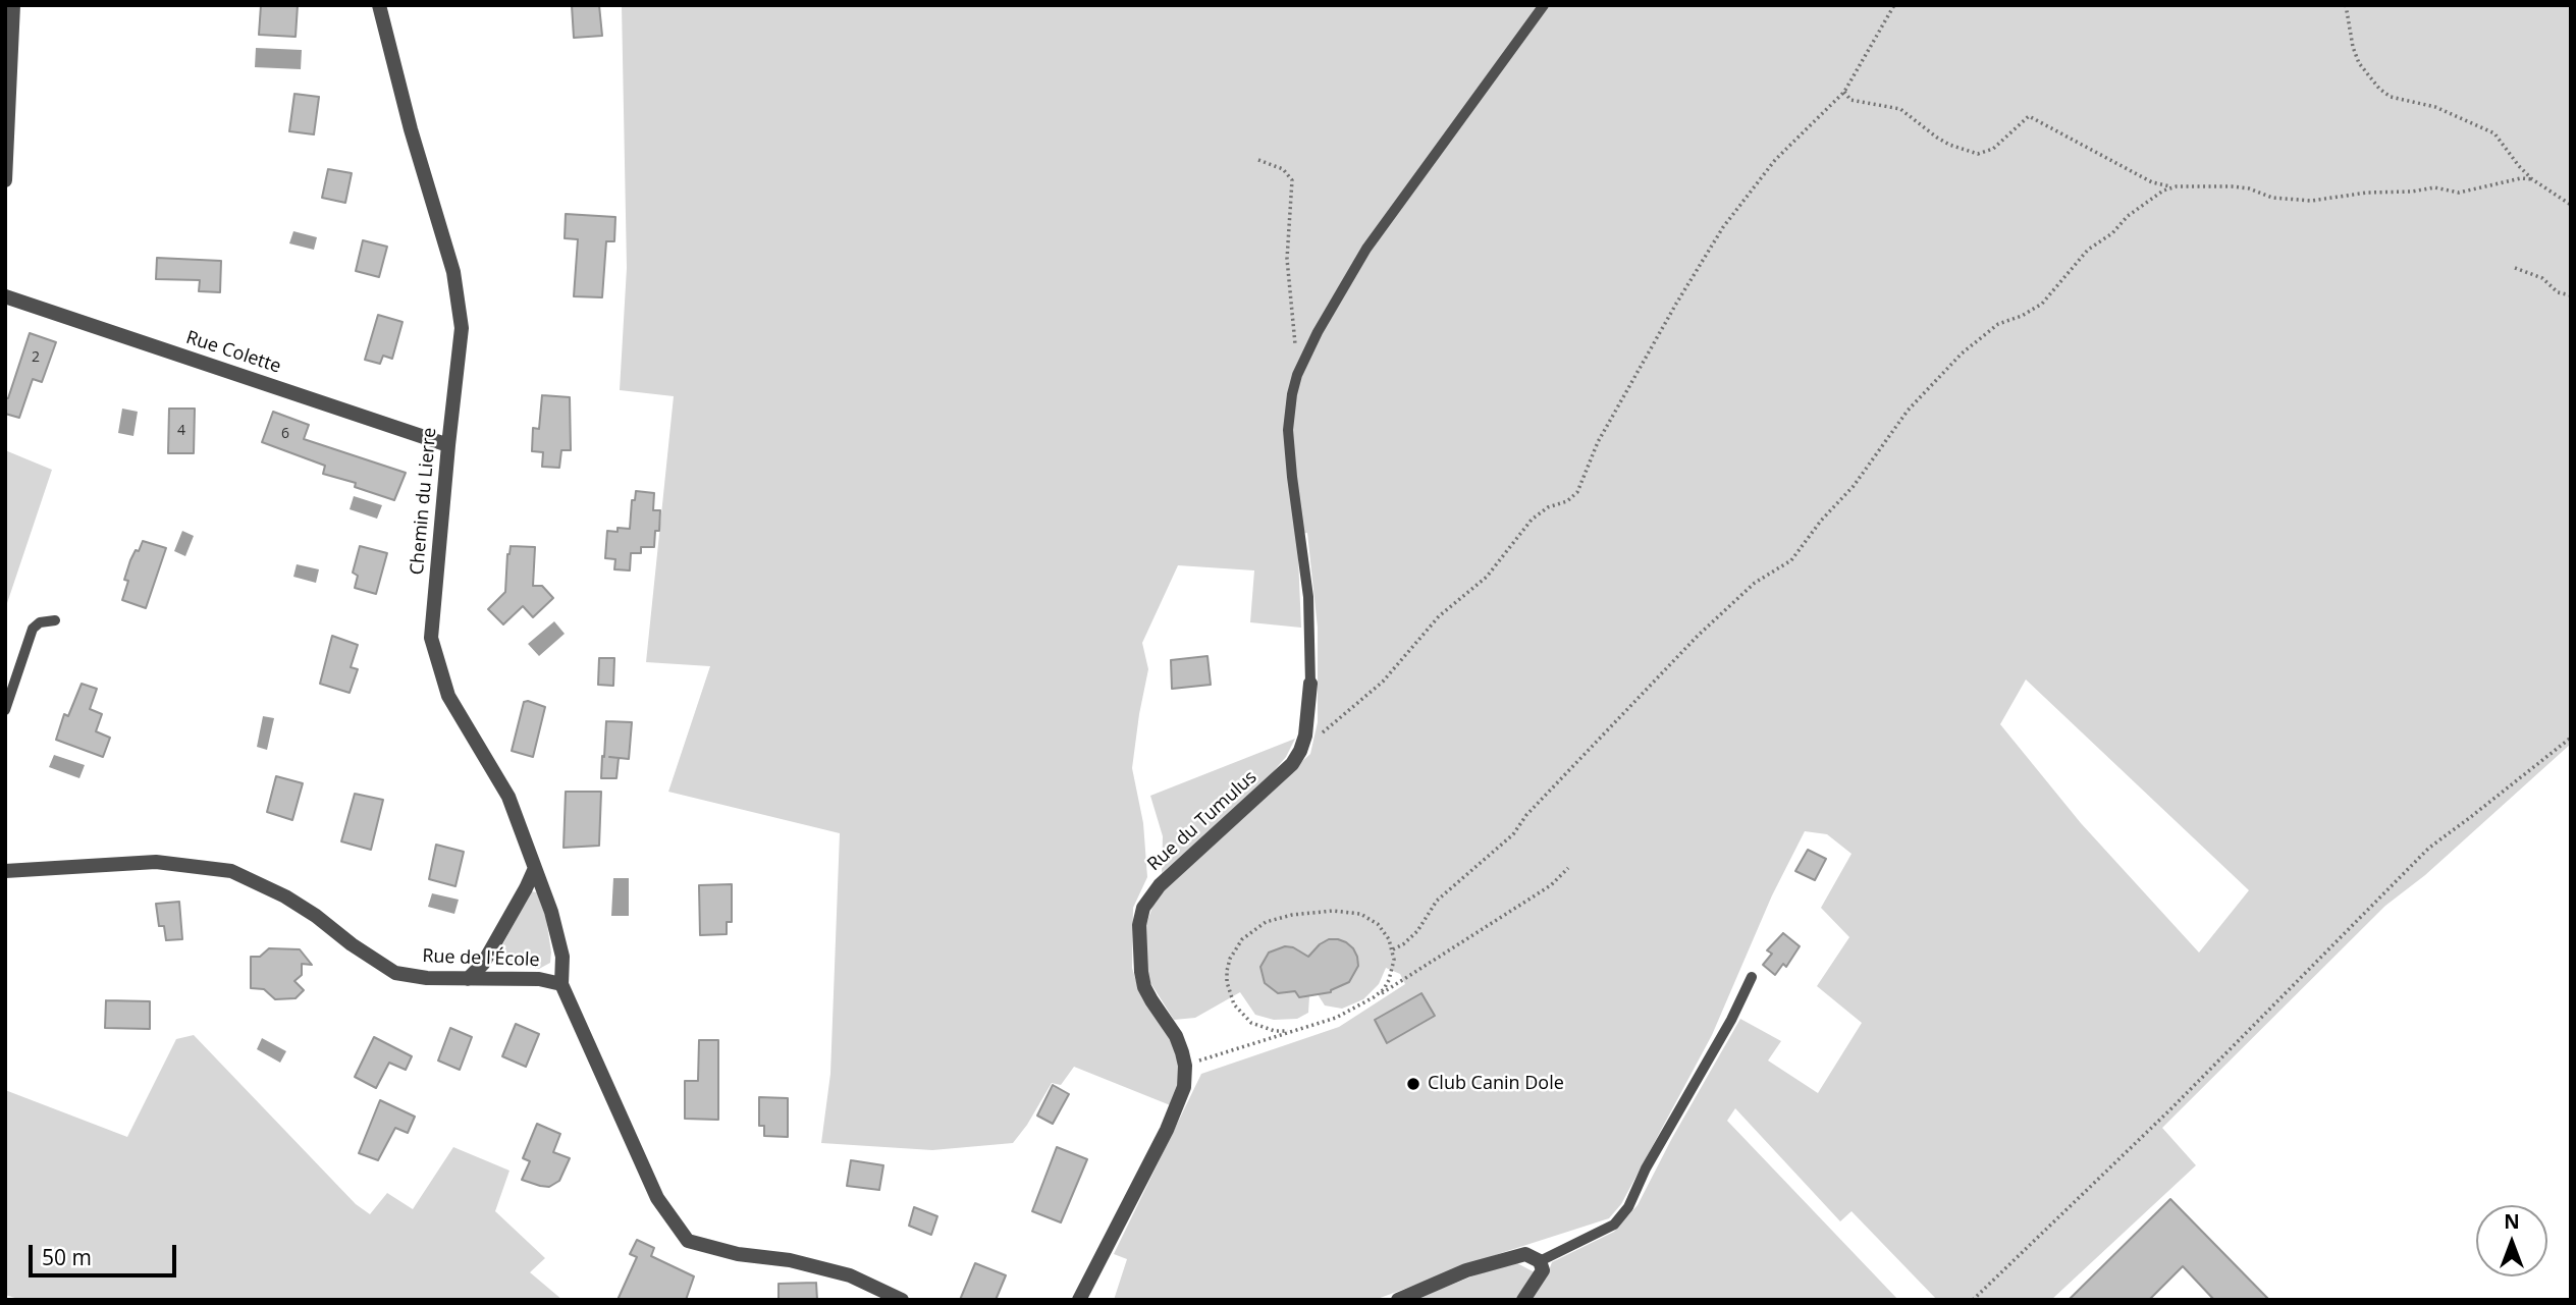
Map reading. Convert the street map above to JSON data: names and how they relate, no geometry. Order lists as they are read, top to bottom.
{
  "streets": {
    "street": [
      "Rue Colette",
      "Chemin du Lierre",
      "Rue du Tumulus",
      "Rue de l'École"
    ]
  },
  "crossings": [
    ["Rue Colette", "Chemin du Lierre"],
    ["Chemin du Lierre", "Rue de l'École"]
  ],
  "places": ["Club Canin Dole"],
  "house_numbers": ["2", "4", "6"],
  "scale_bar": "50 m",
  "north": "top"
}
